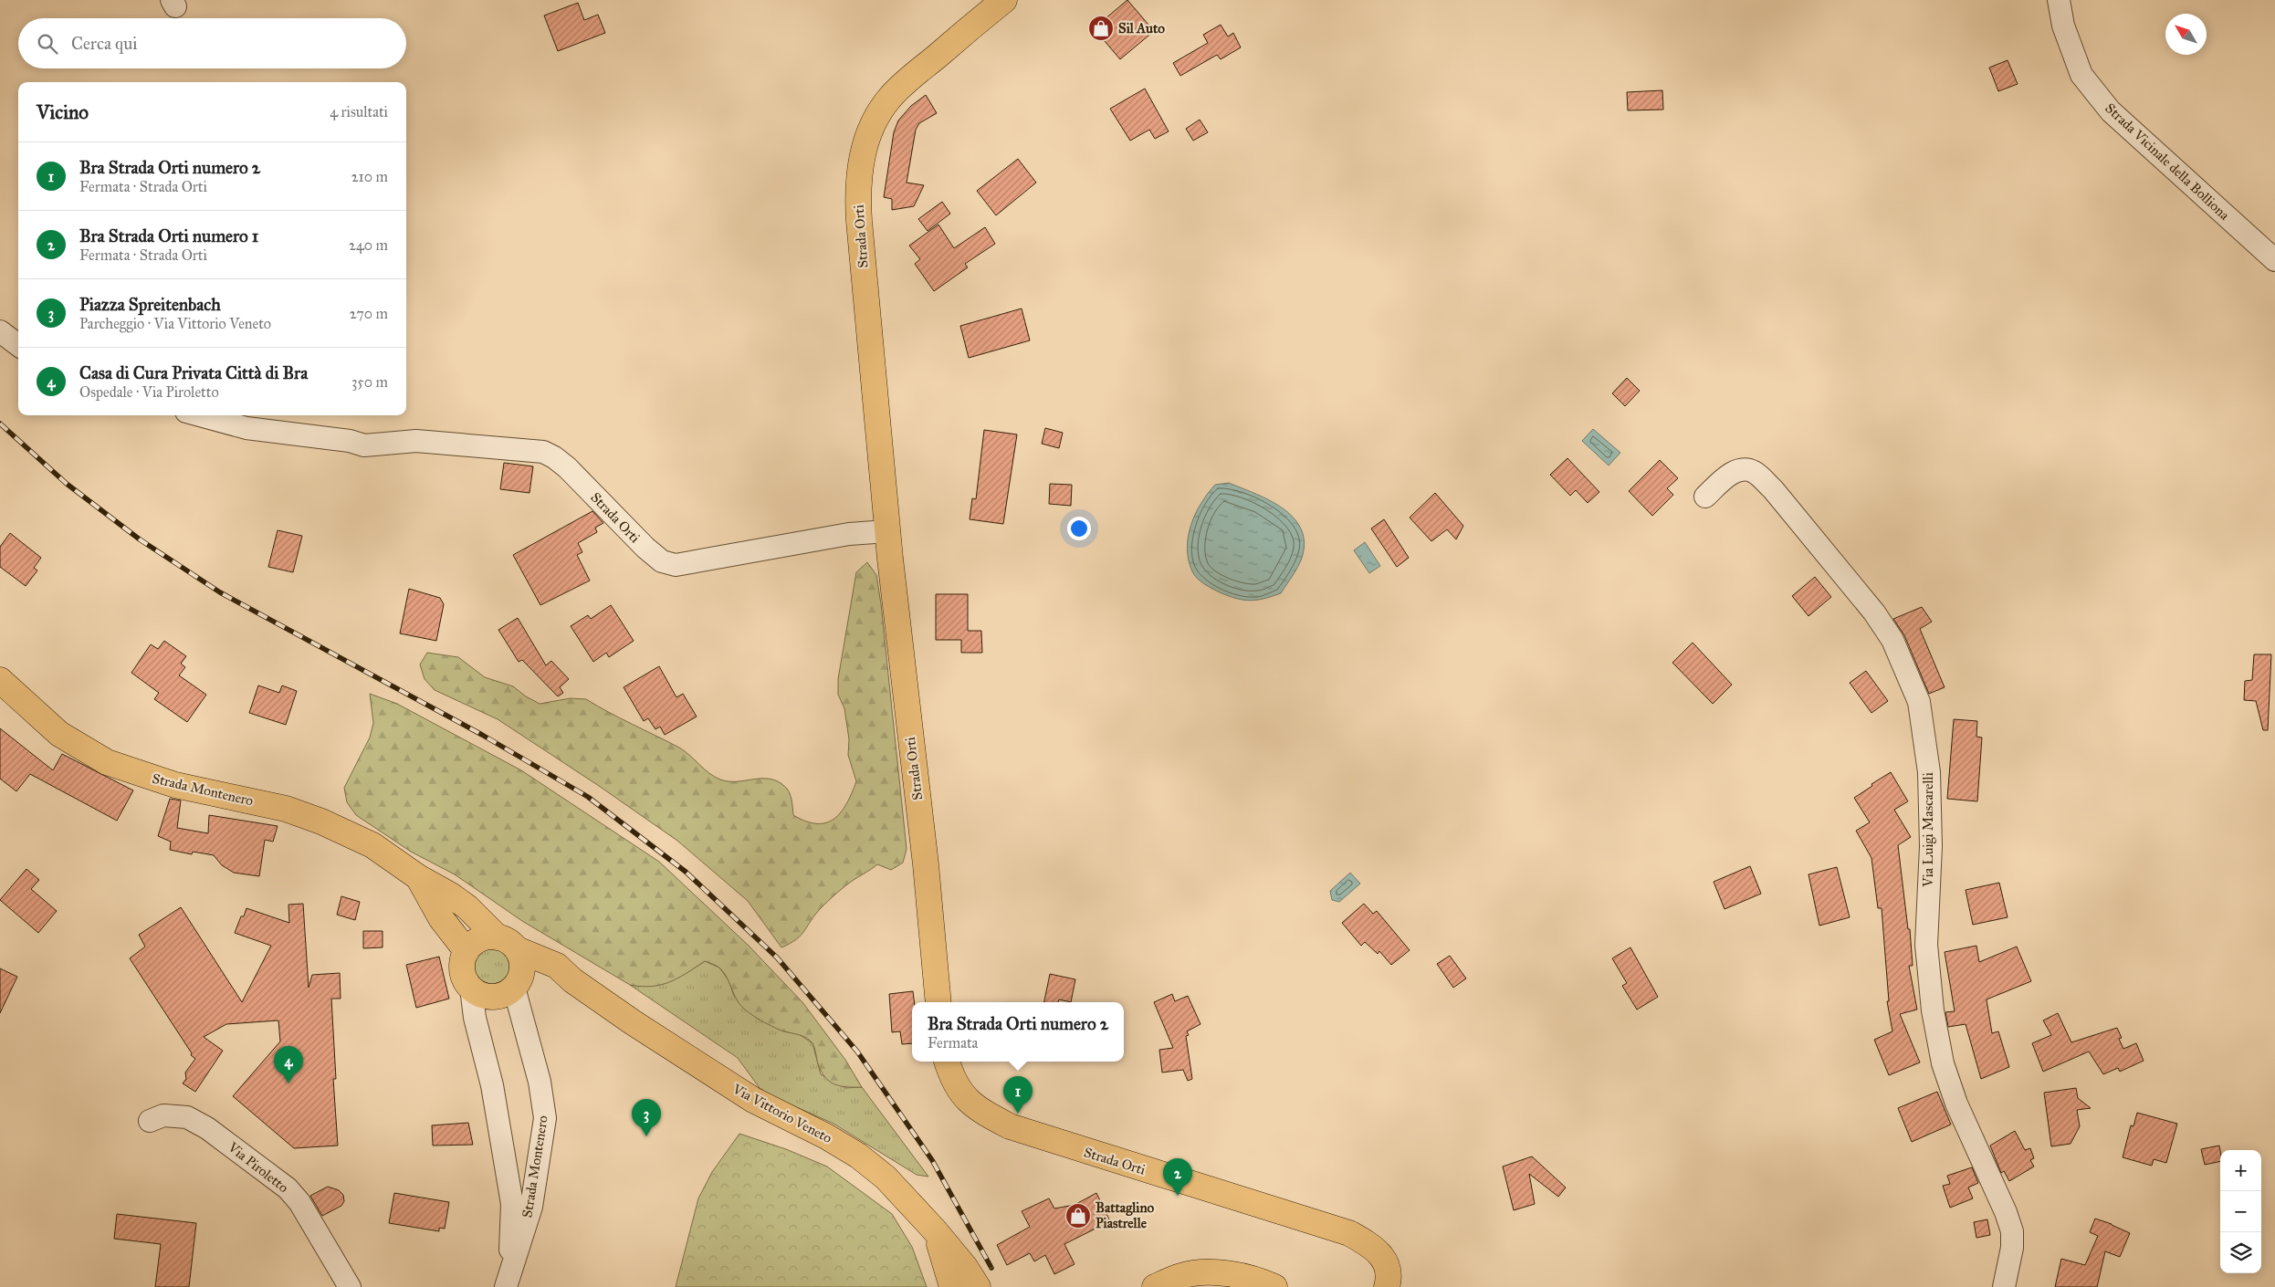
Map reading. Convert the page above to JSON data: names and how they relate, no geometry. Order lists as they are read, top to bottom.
{
  "streets": {
    "main road": ["Strada Orti", "Strada Montenero", "Via Vittorio Veneto"],
    "street": ["Strada Vicinale della Bolliona", "Via Luigi Mascarelli", "Via Piroletto"]
  },
  "crossings": [
    ["Strada Montenero", "Via Vittorio Veneto"]
  ],
  "places": {
    "shop": ["Sil Auto", "Battaglino Piastrelle"]
  },
  "north": "top left",
  "page": {
    "search": "Cerca qui",
    "heading": ["Vicino", "4 risultati"],
    "list": [
      {
        "mark": "1",
        "name": "Bra Strada Orti numero 2",
        "note": "Fermata · Strada Orti",
        "value": "210 m"
      },
      {
        "mark": "2",
        "name": "Bra Strada Orti numero 1",
        "note": "Fermata · Strada Orti",
        "value": "240 m"
      },
      {
        "mark": "3",
        "name": "Piazza Spreitenbach",
        "note": "Parcheggio · Via Vittorio Veneto",
        "value": "270 m"
      },
      {
        "mark": "4",
        "name": "Casa di Cura Privata Città di Bra",
        "note": "Ospedale · Via Piroletto",
        "value": "350 m"
      }
    ],
    "popup": ["Bra Strada Orti numero 2", "Fermata"],
    "pins": [
      "4",
      "1",
      "3",
      "2"
    ],
    "map_buttons": ["+", "−"]
  }
}
